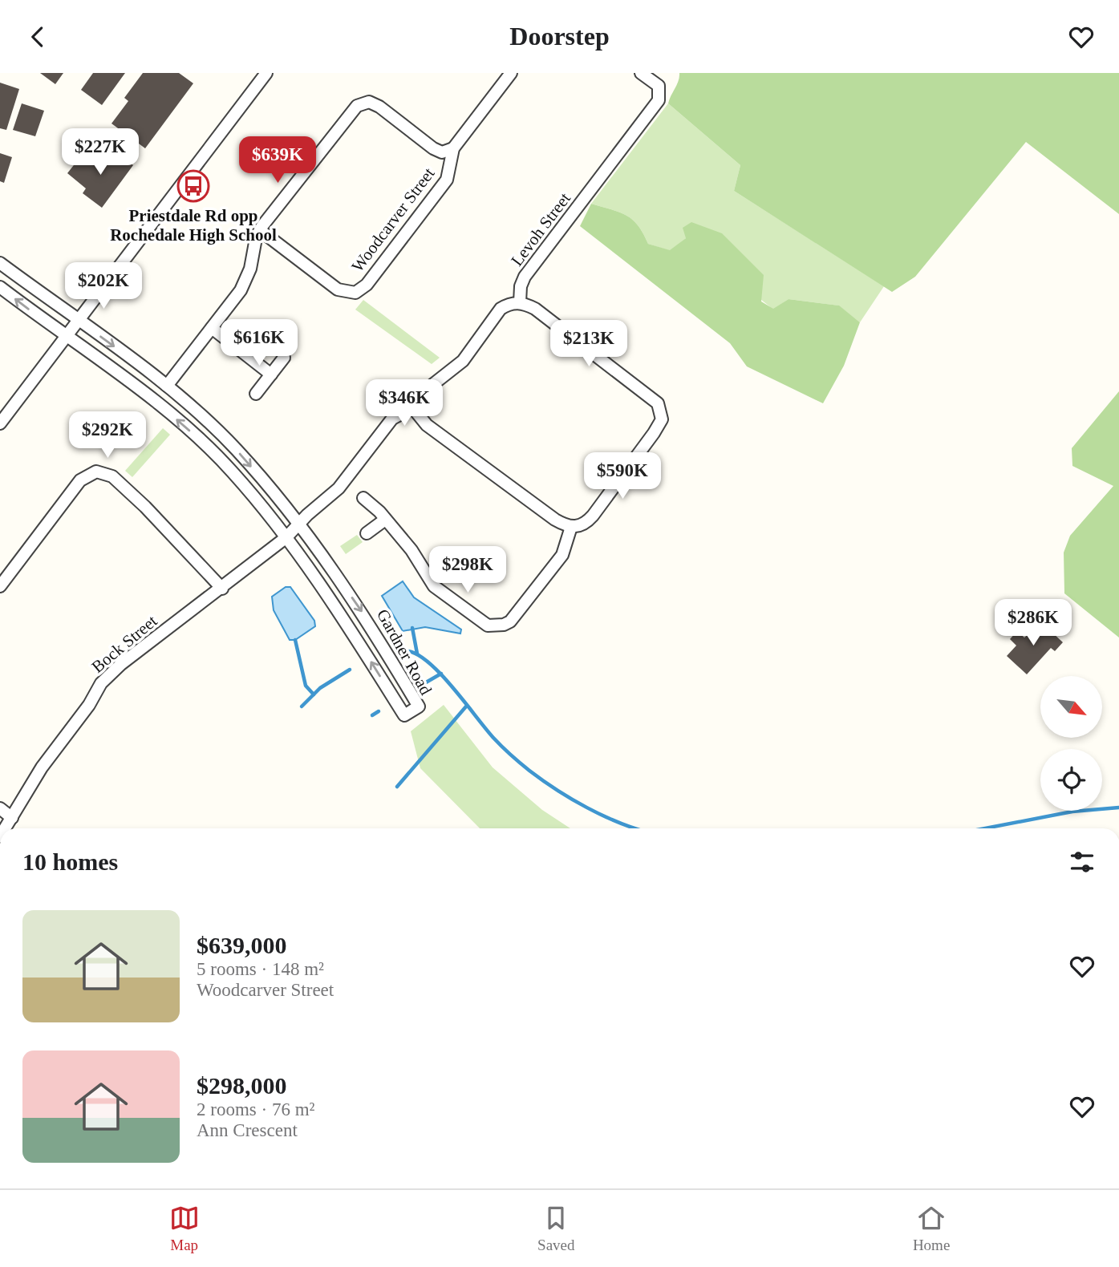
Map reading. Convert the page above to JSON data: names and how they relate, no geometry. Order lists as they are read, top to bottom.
{
  "streets": {
    "street": [
      "Woodcarver Street",
      "Levoh Street",
      "Bock Street",
      "Gardner Road"
    ]
  },
  "crossings": [
    ["Woodcarver Street", "Gardner Road"],
    ["Bock Street", "Gardner Road"]
  ],
  "places": {
    "bus stop": ["Priestdale Rd opp Rochedale High School"]
  },
  "north": "bottom right",
  "page": {
    "header": "Doorstep",
    "price": [
      "$227K",
      "$639K",
      "$202K",
      "$616K",
      "$213K",
      "$346K",
      "$292K",
      "$590K",
      "$298K",
      "$286K"
    ],
    "heading": "10 homes",
    "list": [
      {
        "name": "$639,000",
        "note": "5 rooms · 148 m² · Woodcarver Street"
      },
      {
        "name": "$298,000",
        "note": "2 rooms · 76 m² · Ann Crescent"
      }
    ],
    "tabs": ["Map", "Saved", "Home"]
  }
}
